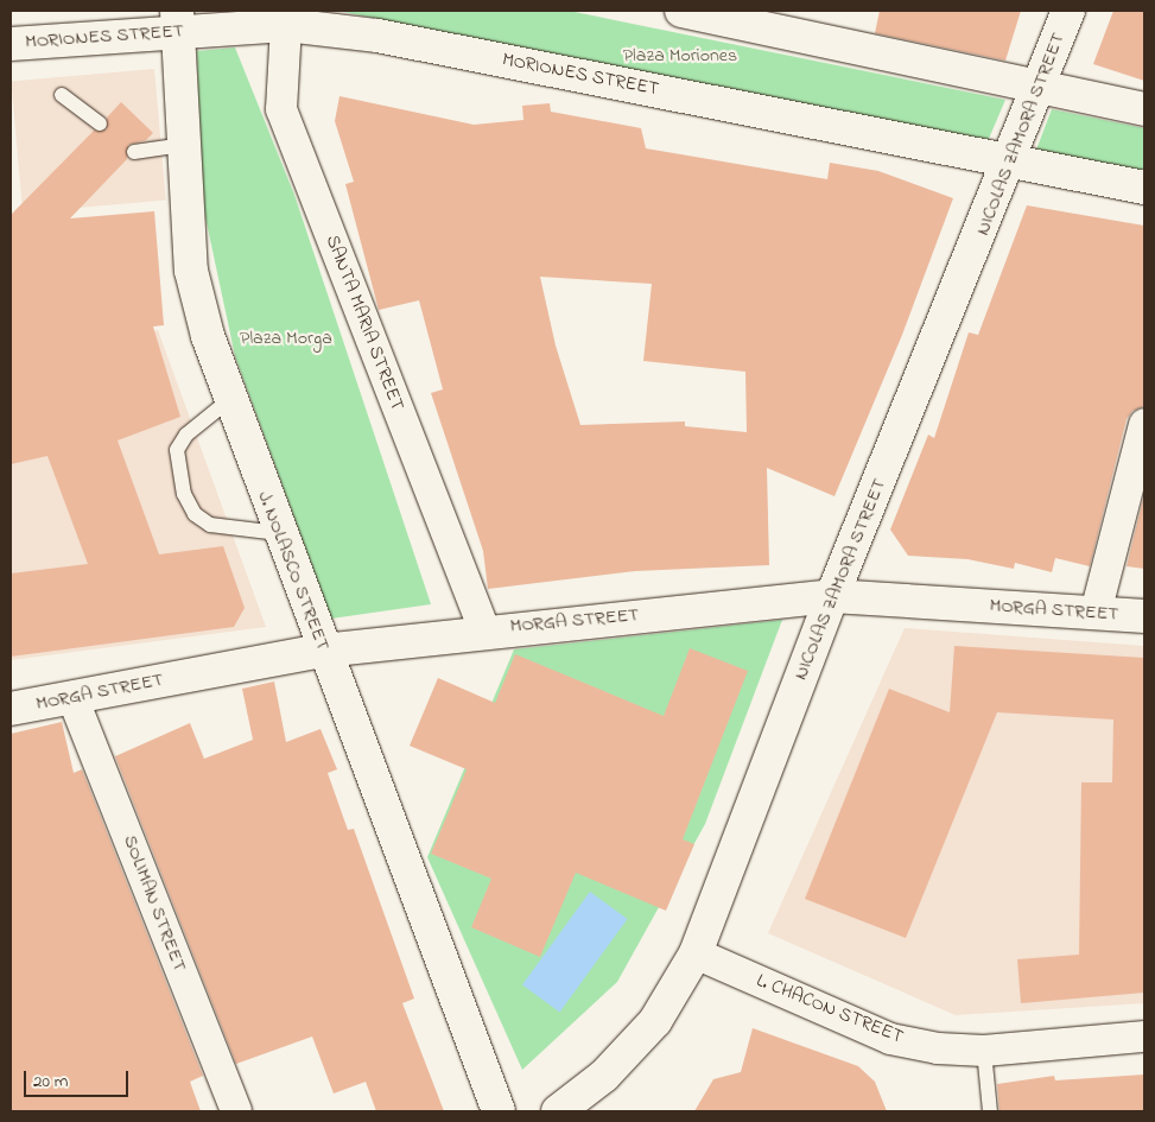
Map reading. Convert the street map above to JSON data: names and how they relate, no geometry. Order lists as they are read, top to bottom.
{
  "streets": {
    "street": [
      "MORIONES STREET",
      "NICOLAS ZAMORA STREET",
      "SANTA MARIA STREET",
      "J. NOLASCO STREET",
      "MORGA STREET",
      "SOLIMAN STREET",
      "L. CHACON STREET"
    ]
  },
  "crossings": [
    ["MORIONES STREET", "NICOLAS ZAMORA STREET"],
    ["MORIONES STREET", "SANTA MARIA STREET"],
    ["MORIONES STREET", "J. NOLASCO STREET"],
    ["NICOLAS ZAMORA STREET", "MORGA STREET"],
    ["NICOLAS ZAMORA STREET", "L. CHACON STREET"],
    ["SANTA MARIA STREET", "MORGA STREET"],
    ["J. NOLASCO STREET", "MORGA STREET"],
    ["MORGA STREET", "SOLIMAN STREET"]
  ],
  "parks": ["Plaza Moriones", "Plaza Morga"],
  "scale_bar": "20 m"
}
